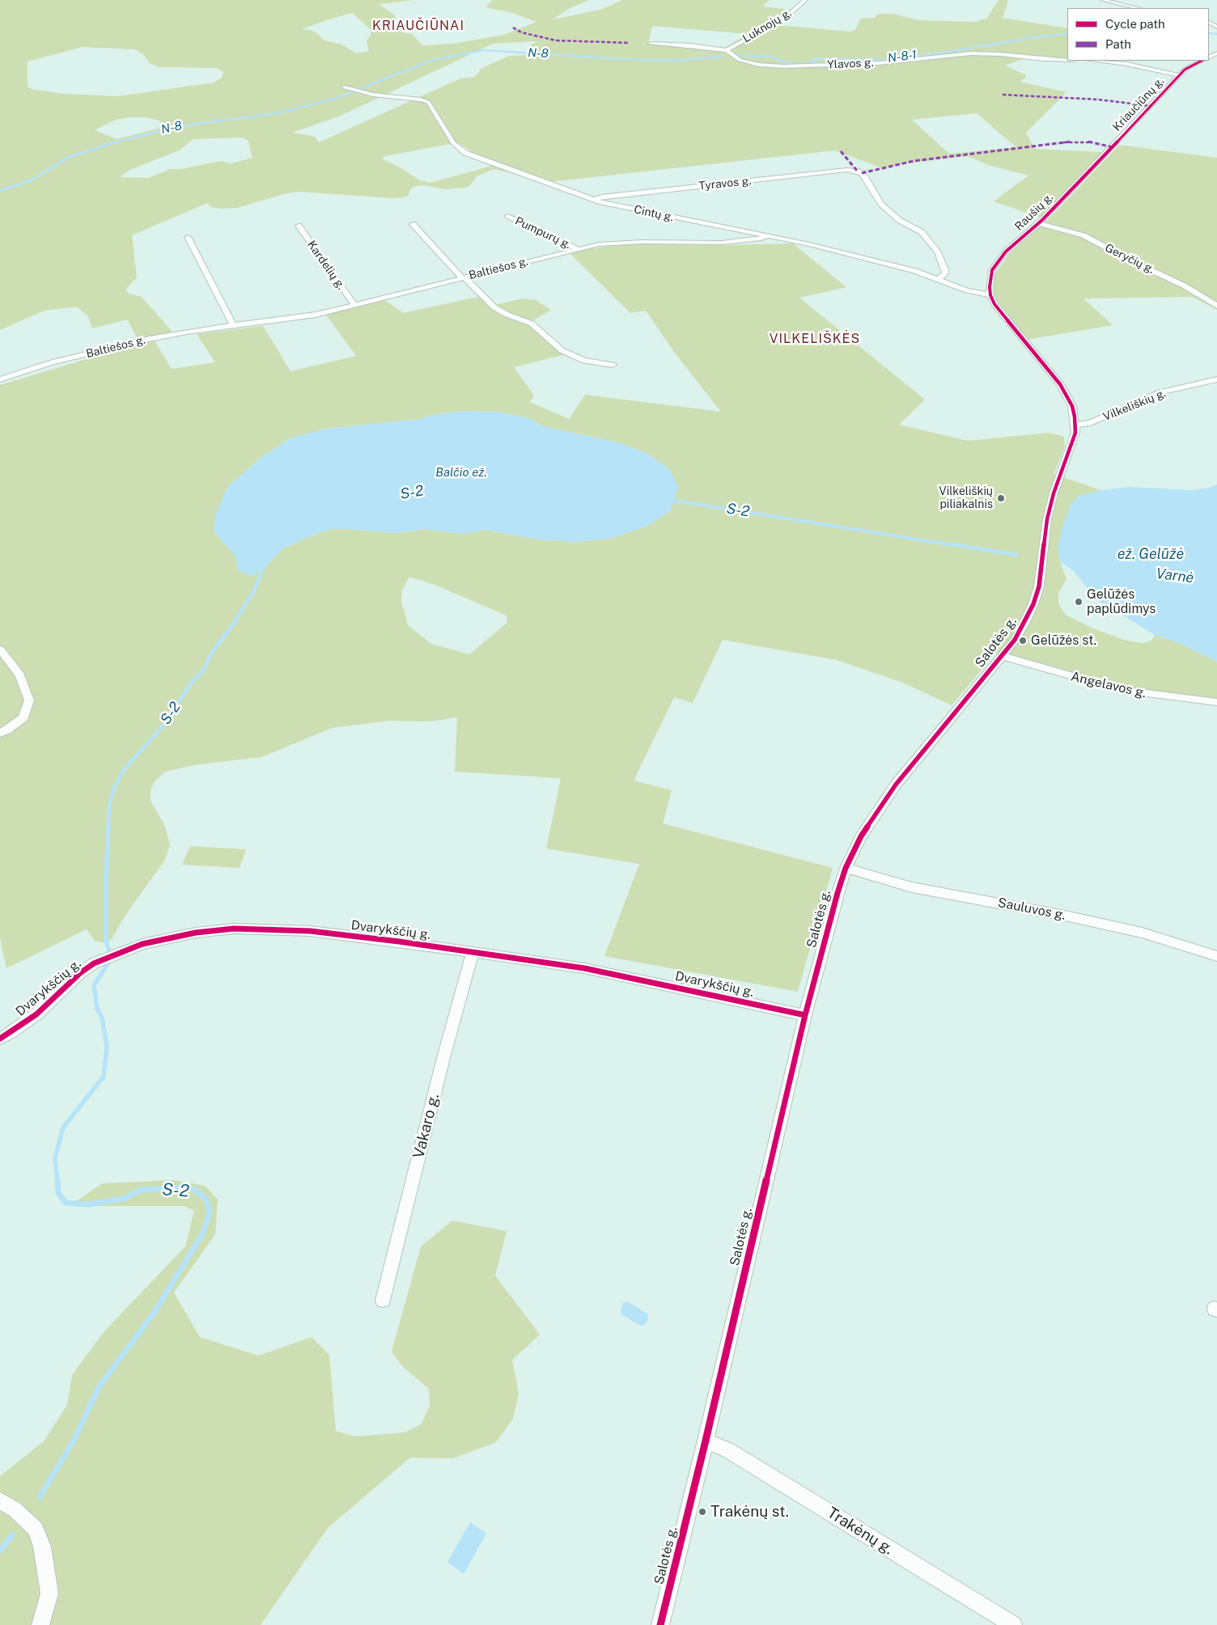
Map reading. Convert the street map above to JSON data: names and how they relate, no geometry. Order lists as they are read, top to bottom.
{
  "streets": {
    "street": [
      "Luknojų g.",
      "Ylavos g.",
      "Kriaučiūnų g.",
      "Tyravos g.",
      "Raušių g.",
      "Cintų g.",
      "Pumpurų g.",
      "Geryčių g.",
      "Kardelių g.",
      "Baltiešos g.",
      "Vilkeliškių g.",
      "Salotės g.",
      "Angelavos g.",
      "Sauluvos g.",
      "Dvarykščių g.",
      "Vakaro g.",
      "Trakėnų g."
    ]
  },
  "crossings": [
    ["Luknojų g.", "Ylavos g."],
    ["Kriaučiūnų g.", "Raušių g."],
    ["Tyravos g.", "Cintų g."],
    ["Raušių g.", "Cintų g."],
    ["Raušių g.", "Geryčių g."],
    ["Raušių g.", "Salotės g."],
    ["Cintų g.", "Baltiešos g."],
    ["Cintų g.", "Salotės g."],
    ["Pumpurų g.", "Baltiešos g."],
    ["Kardelių g.", "Baltiešos g."],
    ["Vilkeliškių g.", "Salotės g."],
    ["Salotės g.", "Angelavos g."],
    ["Salotės g.", "Sauluvos g."],
    ["Salotės g.", "Dvarykščių g."],
    ["Salotės g.", "Trakėnų g."],
    ["Dvarykščių g.", "Vakaro g."]
  ],
  "districts": ["KRIAUČIŪNAI", "VILKELIŠKĖS"],
  "water": [
    "N-8",
    "N-8-1",
    "Balčio ež.",
    "S-2",
    "ež. Gelūžė",
    "Varnė"
  ],
  "places": [
    "Vilkeliškių piliakalnis",
    "Gelūžės paplūdimys",
    "Gelūžės st.",
    "Trakėnų st."
  ],
  "legend": ["Cycle path", "Path"]
}
